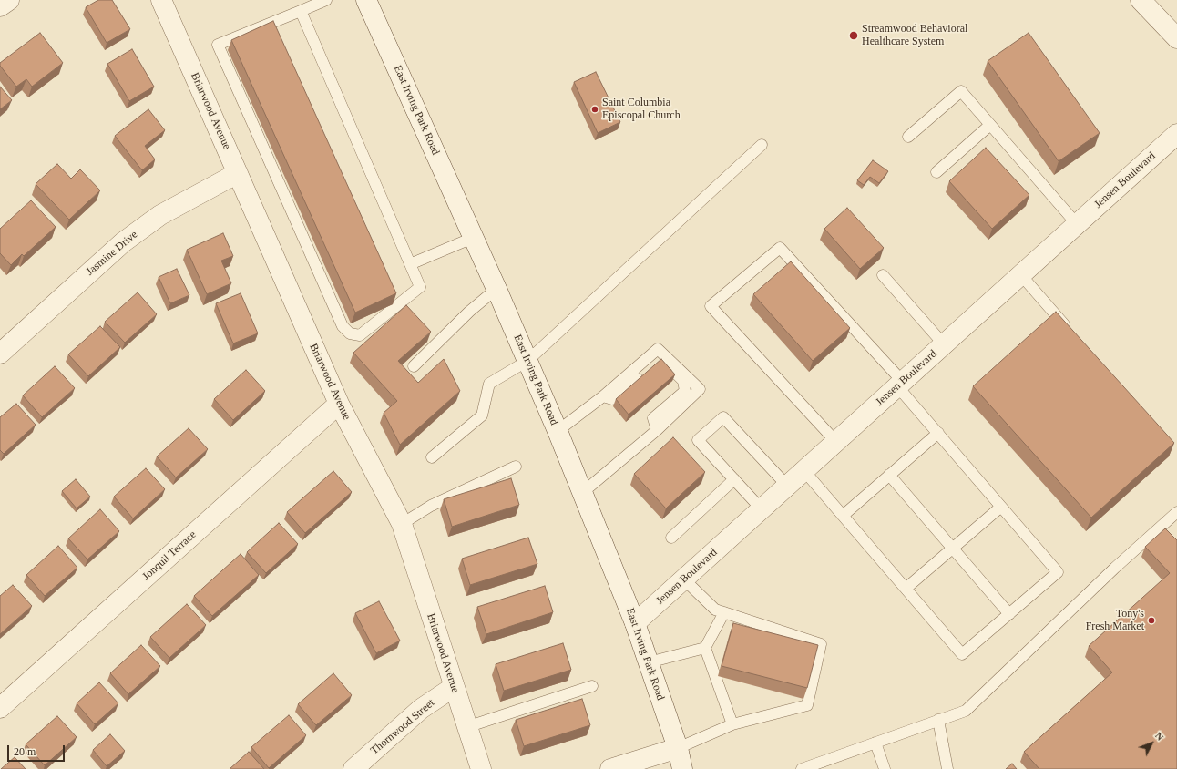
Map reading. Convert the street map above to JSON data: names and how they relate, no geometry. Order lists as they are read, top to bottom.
{
  "streets": {
    "street": [
      "East Irving Park Road",
      "Briarwood Avenue",
      "Jensen Boulevard",
      "Jasmine Drive",
      "Jonquil Terrace",
      "Thornwood Street"
    ]
  },
  "crossings": [
    ["East Irving Park Road", "Jensen Boulevard"],
    ["Briarwood Avenue", "Jasmine Drive"],
    ["Briarwood Avenue", "Jonquil Terrace"],
    ["Briarwood Avenue", "Thornwood Street"]
  ],
  "places": ["Streamwood Behavioral Healthcare System", "Saint Columbia Episcopal Church", "Tony's Fresh Market"],
  "scale_bar": "20 m",
  "north": "top right"
}
